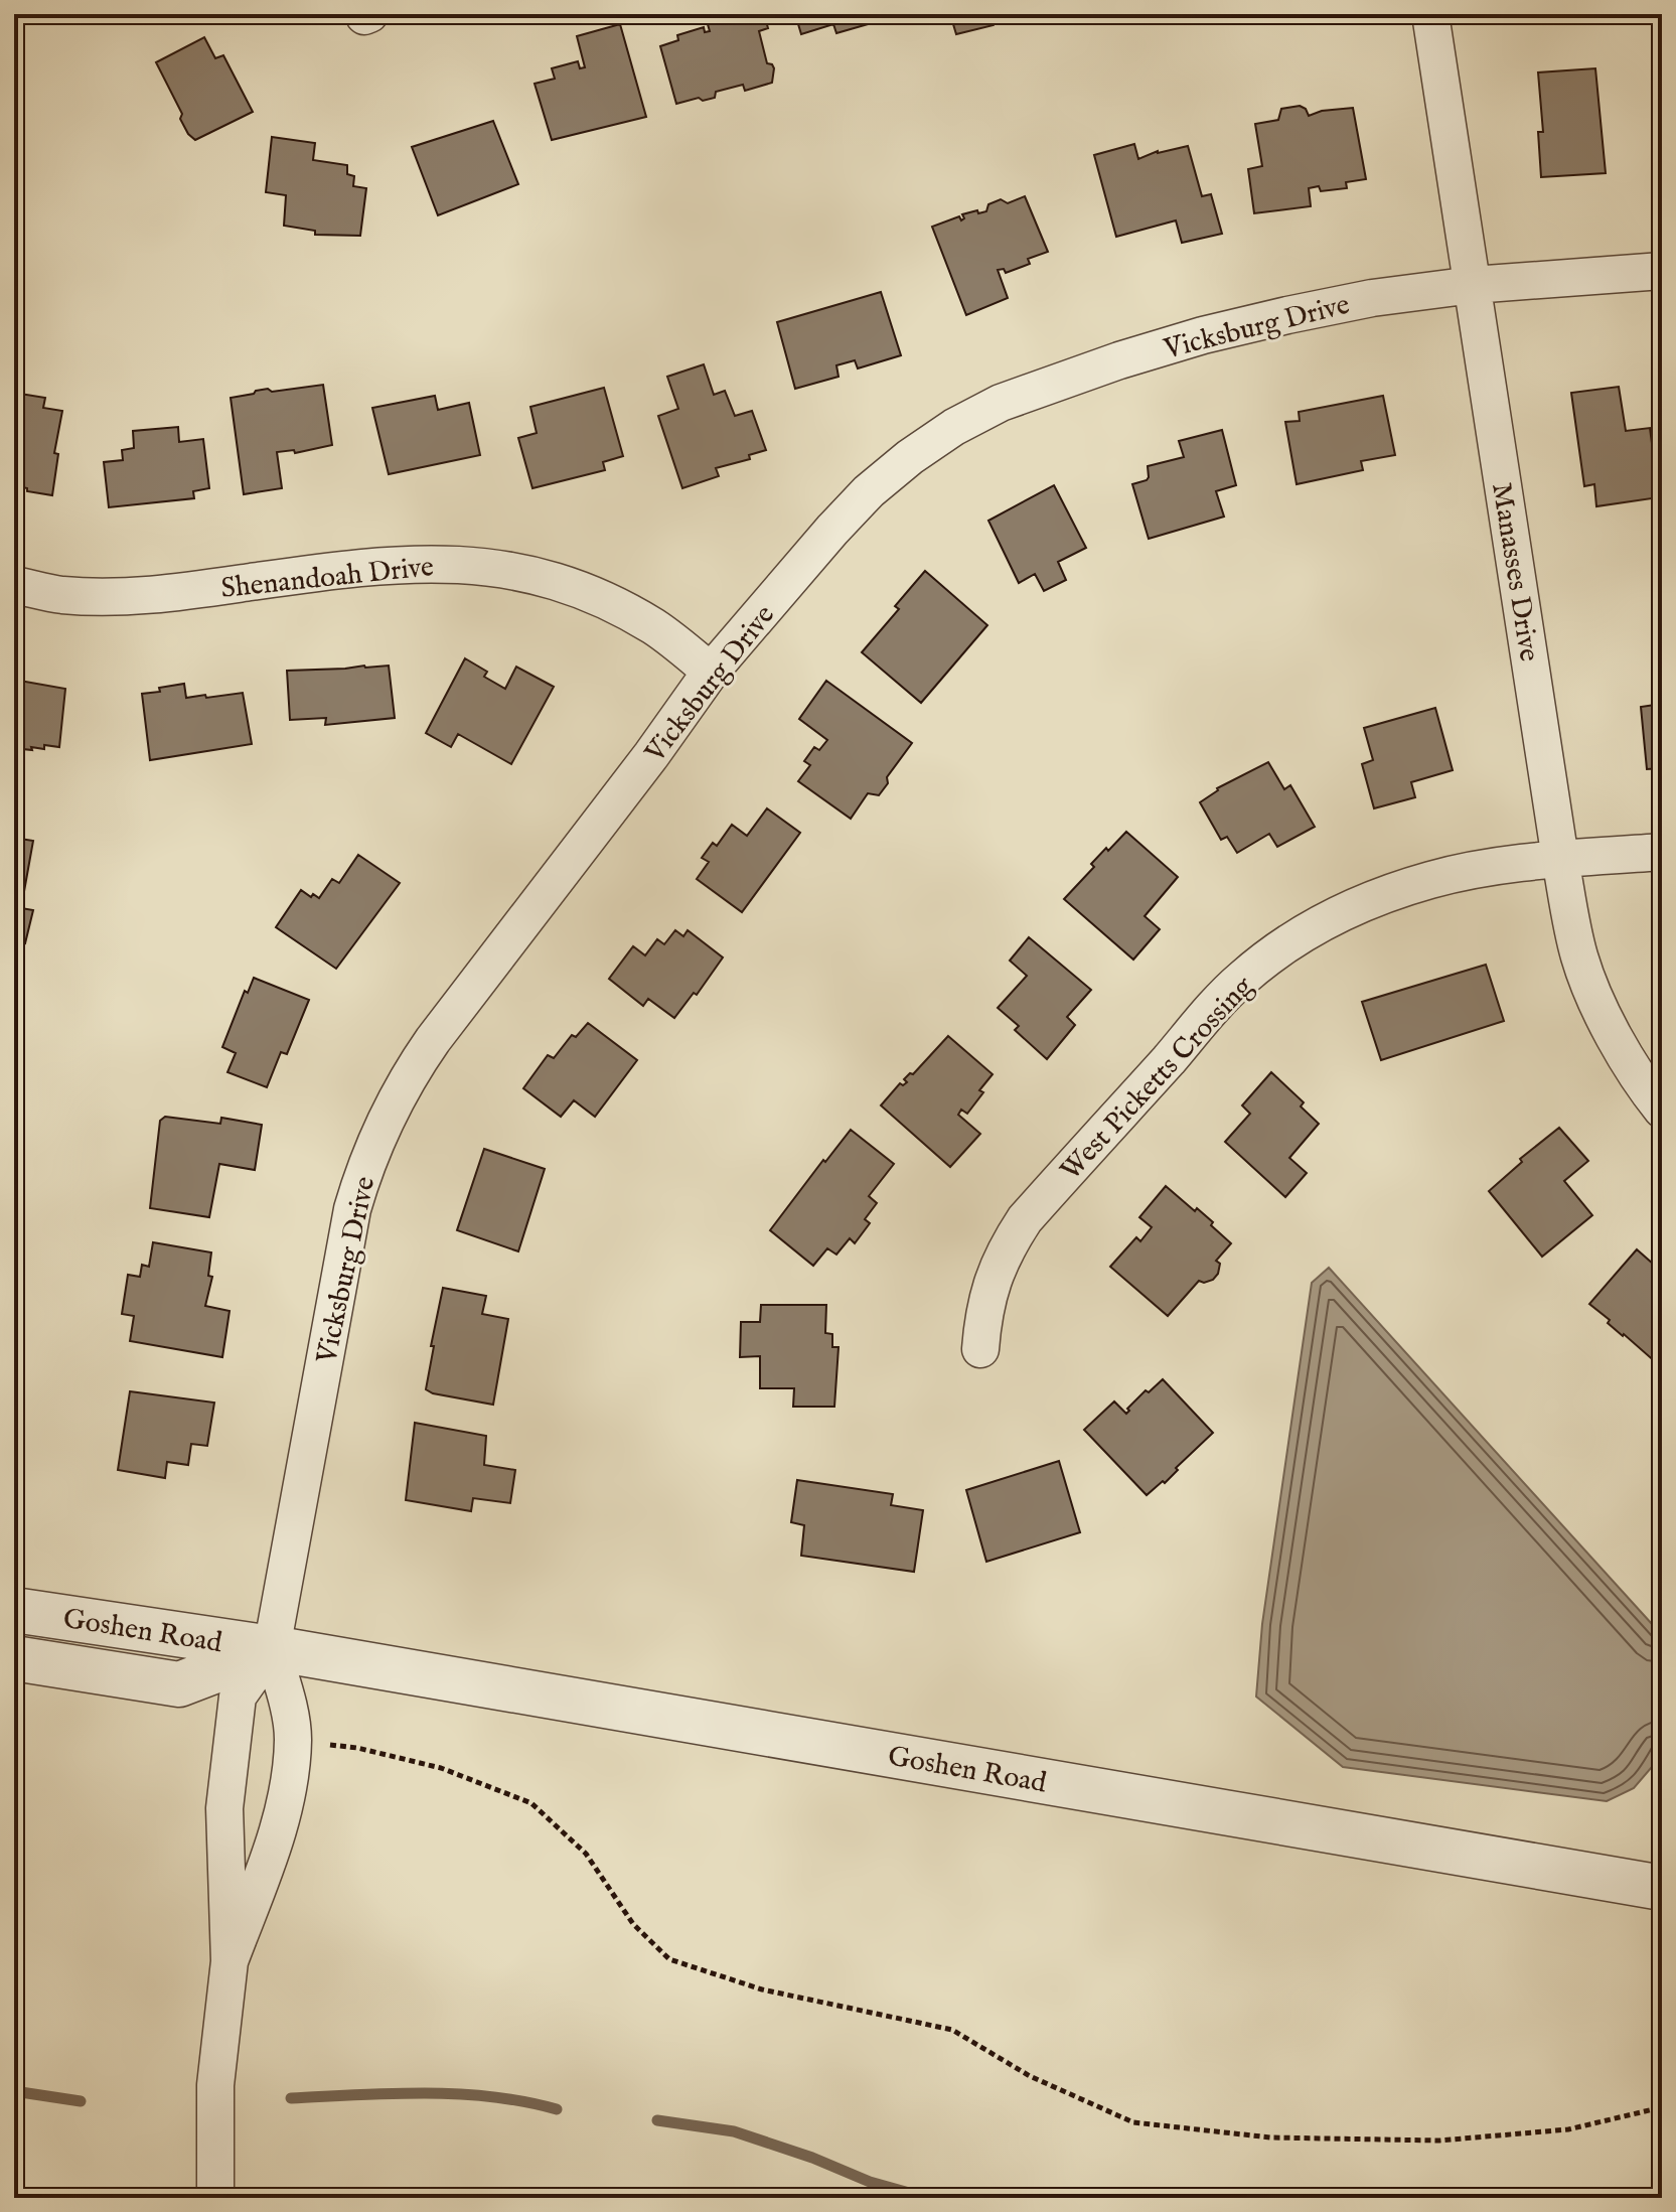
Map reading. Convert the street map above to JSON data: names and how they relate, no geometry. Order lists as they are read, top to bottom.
{
  "streets": {
    "street": [
      "Vicksburg Drive",
      "Manasses Drive",
      "Shenandoah Drive",
      "West Picketts Crossing",
      "Goshen Road"
    ]
  },
  "crossings": [
    ["Vicksburg Drive", "Manasses Drive"],
    ["Vicksburg Drive", "Shenandoah Drive"],
    ["Vicksburg Drive", "Goshen Road"],
    ["Manasses Drive", "West Picketts Crossing"]
  ]
}
